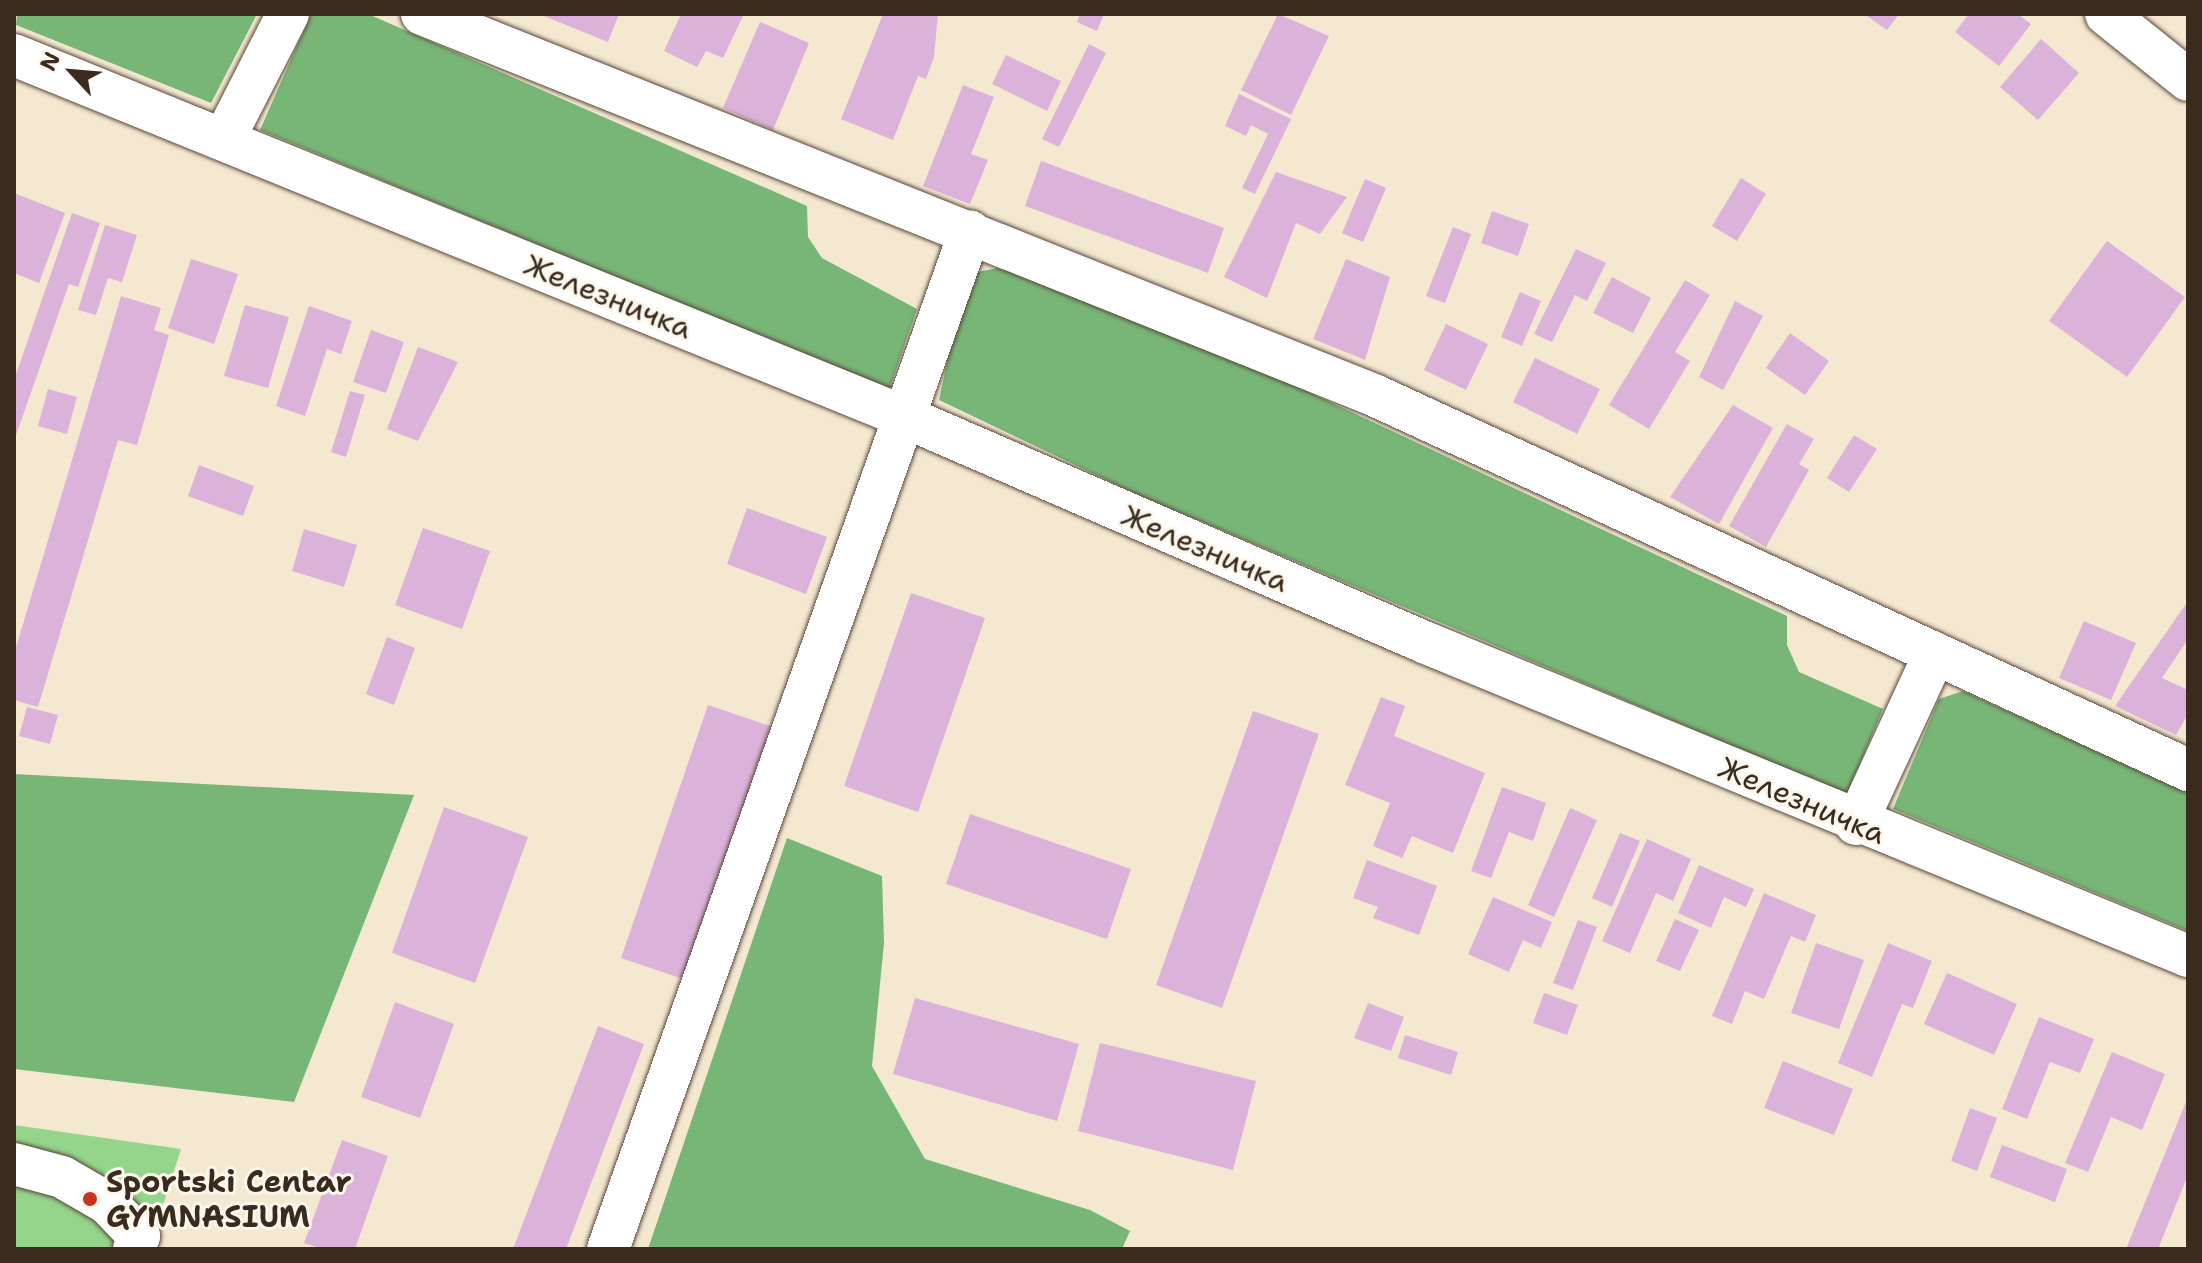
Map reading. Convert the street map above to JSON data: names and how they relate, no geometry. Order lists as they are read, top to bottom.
{
  "streets": {
    "street": ["Железничка"]
  },
  "places": ["Sportski Centar GYMNASIUM"],
  "north": "top left"
}
